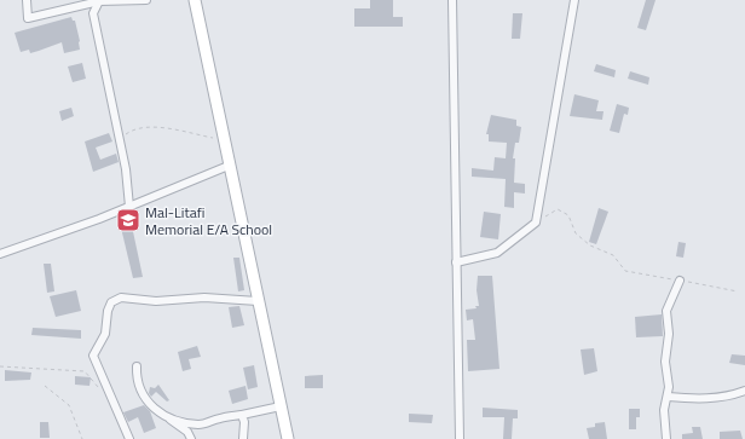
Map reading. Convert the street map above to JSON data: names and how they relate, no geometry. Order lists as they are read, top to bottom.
{
  "places": {
    "school or university": ["Mal-Litafi Memorial E/A School"]
  }
}
